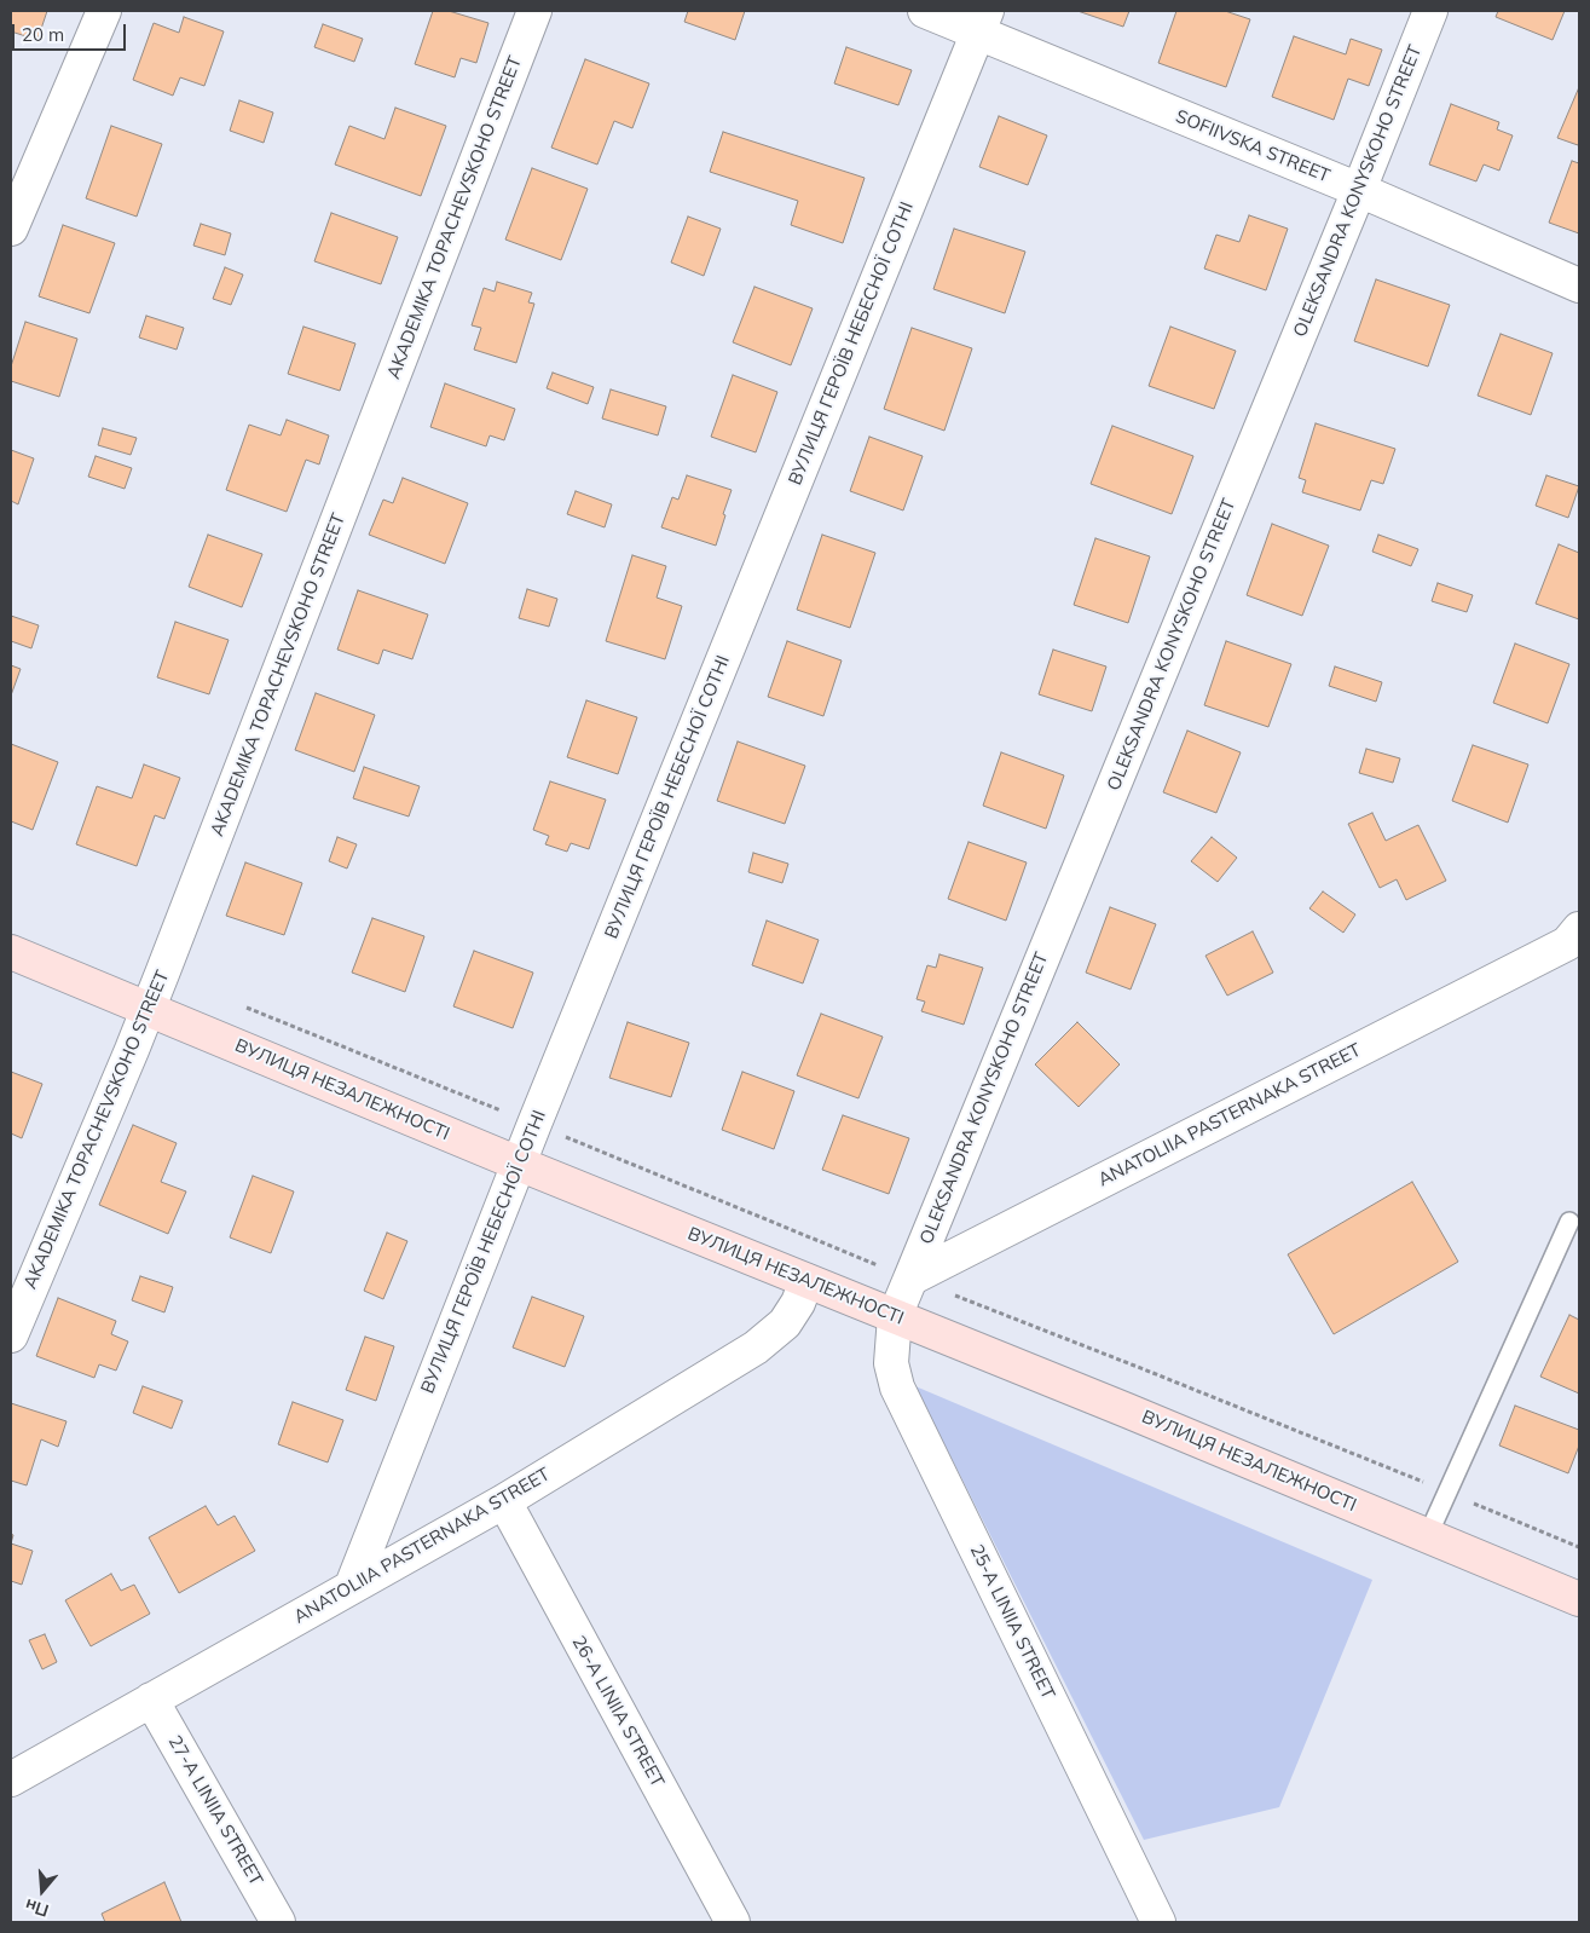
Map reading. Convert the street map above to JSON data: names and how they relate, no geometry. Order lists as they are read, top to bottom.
{
  "streets": {
    "main road": ["ВУЛИЦЯ НЕЗАЛЕЖНОСТІ"],
    "street": [
      "SOFIIVSKA STREET",
      "OLEKSANDRA KONYSKOHO STREET",
      "AKADEMIKA TOPACHEVSKOHO STREET",
      "ВУЛИЦЯ ГЕРОЇВ НЕБЕСНОЇ СОТНІ",
      "ANATOLIIA PASTERNAKA STREET",
      "25-A LINIIA STREET",
      "26-A LINIIA STREET",
      "27-A LINIIA STREET"
    ]
  },
  "crossings": [
    ["SOFIIVSKA STREET", "OLEKSANDRA KONYSKOHO STREET"],
    ["SOFIIVSKA STREET", "ВУЛИЦЯ ГЕРОЇВ НЕБЕСНОЇ СОТНІ"],
    ["OLEKSANDRA KONYSKOHO STREET", "ANATOLIIA PASTERNAKA STREET"],
    ["AKADEMIKA TOPACHEVSKOHO STREET", "ВУЛИЦЯ НЕЗАЛЕЖНОСТІ"],
    ["ВУЛИЦЯ ГЕРОЇВ НЕБЕСНОЇ СОТНІ", "ВУЛИЦЯ НЕЗАЛЕЖНОСТІ"],
    ["ВУЛИЦЯ ГЕРОЇВ НЕБЕСНОЇ СОТНІ", "ANATOLIIA PASTERNAKA STREET"],
    ["ВУЛИЦЯ НЕЗАЛЕЖНОСТІ", "ANATOLIIA PASTERNAKA STREET"],
    ["ВУЛИЦЯ НЕЗАЛЕЖНОСТІ", "25-A LINIIA STREET"],
    ["ANATOLIIA PASTERNAKA STREET", "26-A LINIIA STREET"],
    ["ANATOLIIA PASTERNAKA STREET", "27-A LINIIA STREET"]
  ],
  "scale_bar": "20 m",
  "north": "bottom"
}
